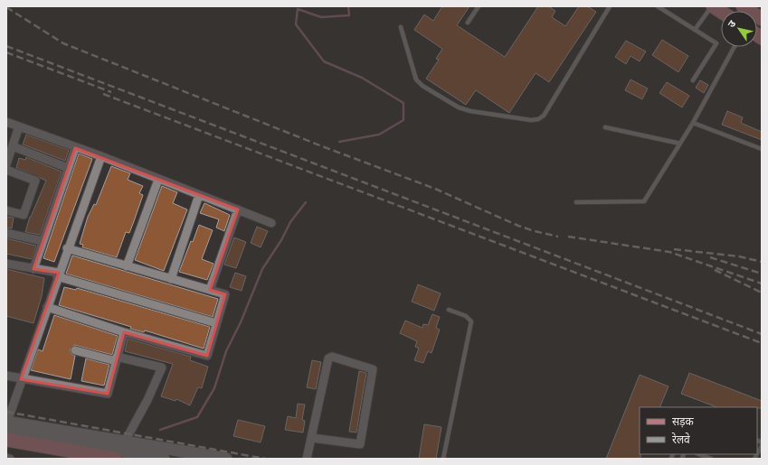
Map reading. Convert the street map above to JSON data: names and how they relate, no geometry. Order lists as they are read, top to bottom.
{
  "legend": ["सड़क", "रेलवे"],
  "north": "top left"
}
